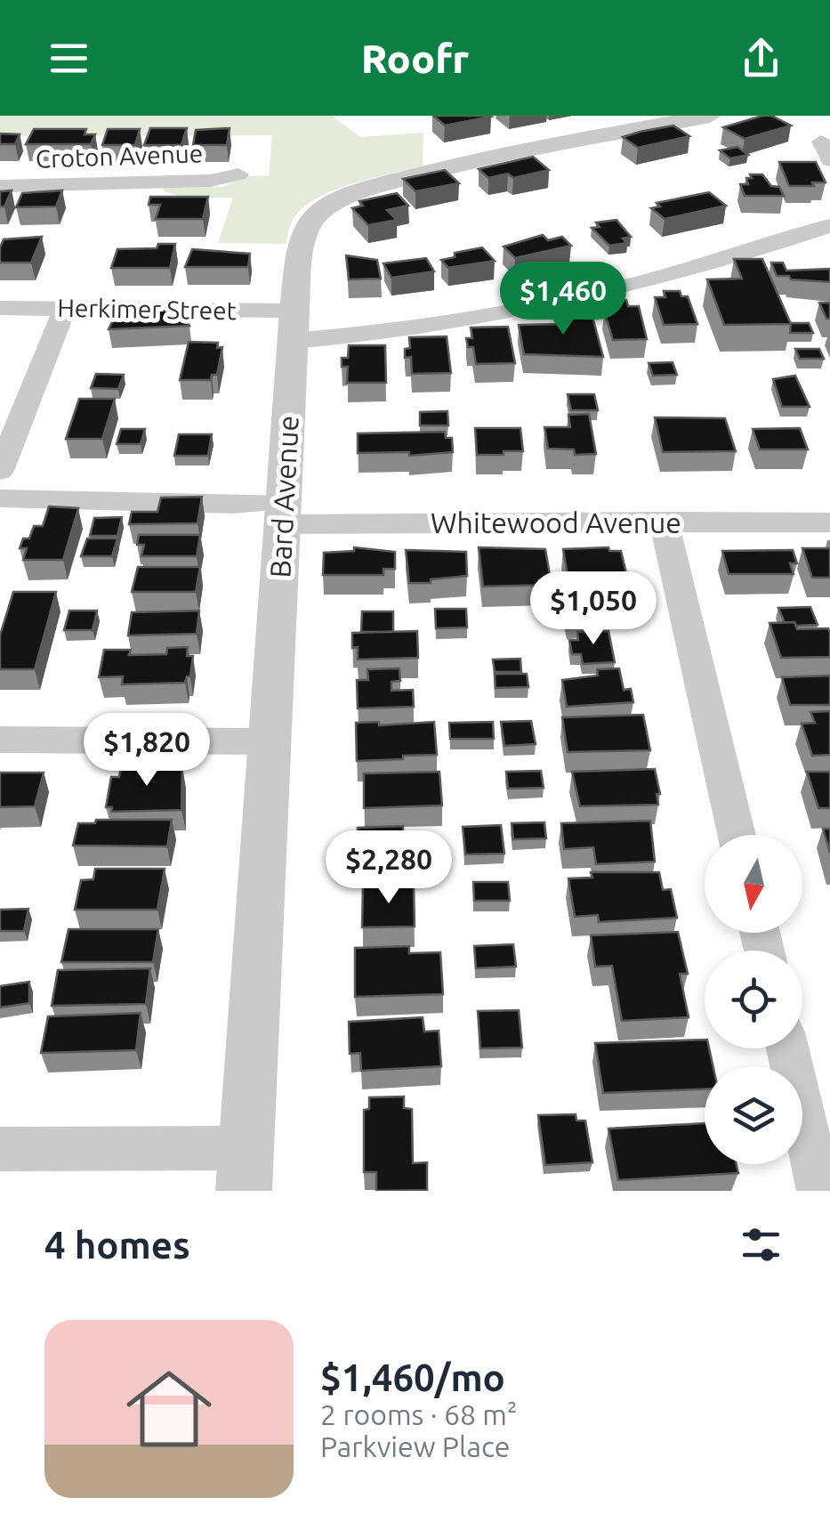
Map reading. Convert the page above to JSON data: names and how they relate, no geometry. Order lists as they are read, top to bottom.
{
  "streets": {
    "street": [
      "Croton Avenue",
      "Herkimer Street",
      "Bard Avenue",
      "Whitewood Avenue"
    ]
  },
  "crossings": [
    ["Herkimer Street", "Bard Avenue"],
    ["Bard Avenue", "Whitewood Avenue"]
  ],
  "north": "bottom",
  "page": {
    "header": "Roofr",
    "price": [
      "$1,460",
      "$1,050",
      "$1,820",
      "$2,280"
    ],
    "heading": "4 homes",
    "list": [
      {
        "name": "$1,460/mo",
        "note": "2 rooms · 68 m² · Parkview Place"
      }
    ]
  }
}
